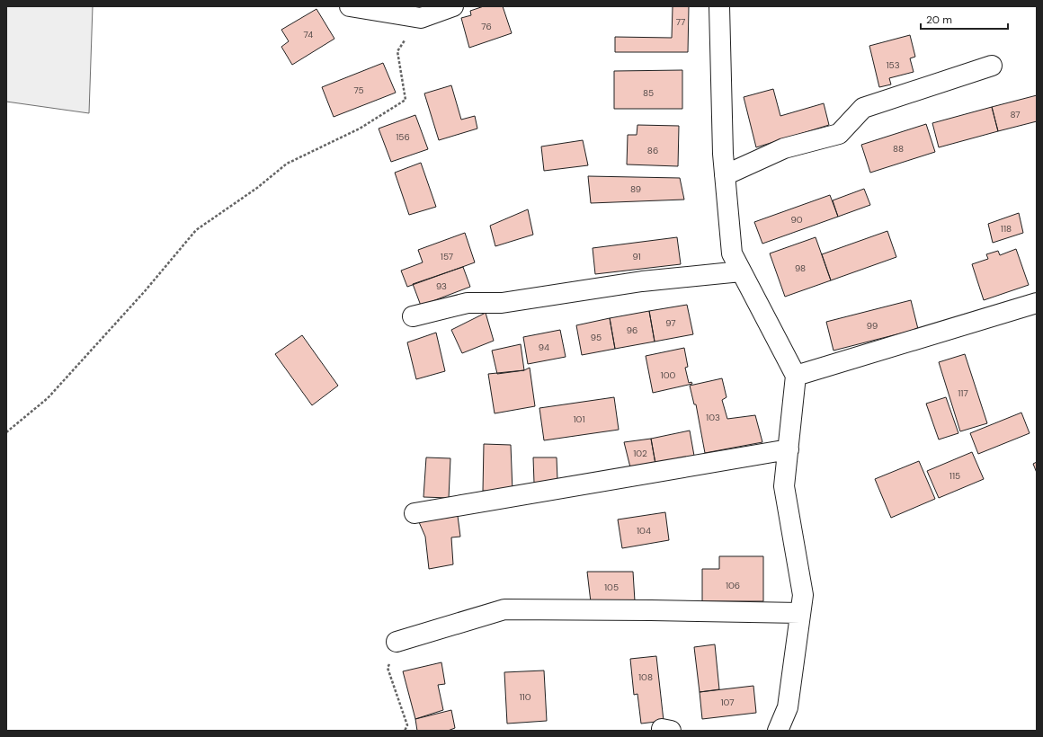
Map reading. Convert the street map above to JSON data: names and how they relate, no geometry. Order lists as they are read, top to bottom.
{
  "house_numbers": [
    "77",
    "76",
    "74",
    "153",
    "75",
    "85",
    "87",
    "156",
    "88",
    "86",
    "89",
    "90",
    "118",
    "157",
    "91",
    "98",
    "93",
    "97",
    "99",
    "96",
    "95",
    "94",
    "100",
    "117",
    "103",
    "101",
    "102",
    "115",
    "104",
    "106",
    "105",
    "108",
    "110",
    "107"
  ],
  "scale_bar": "20 m"
}
